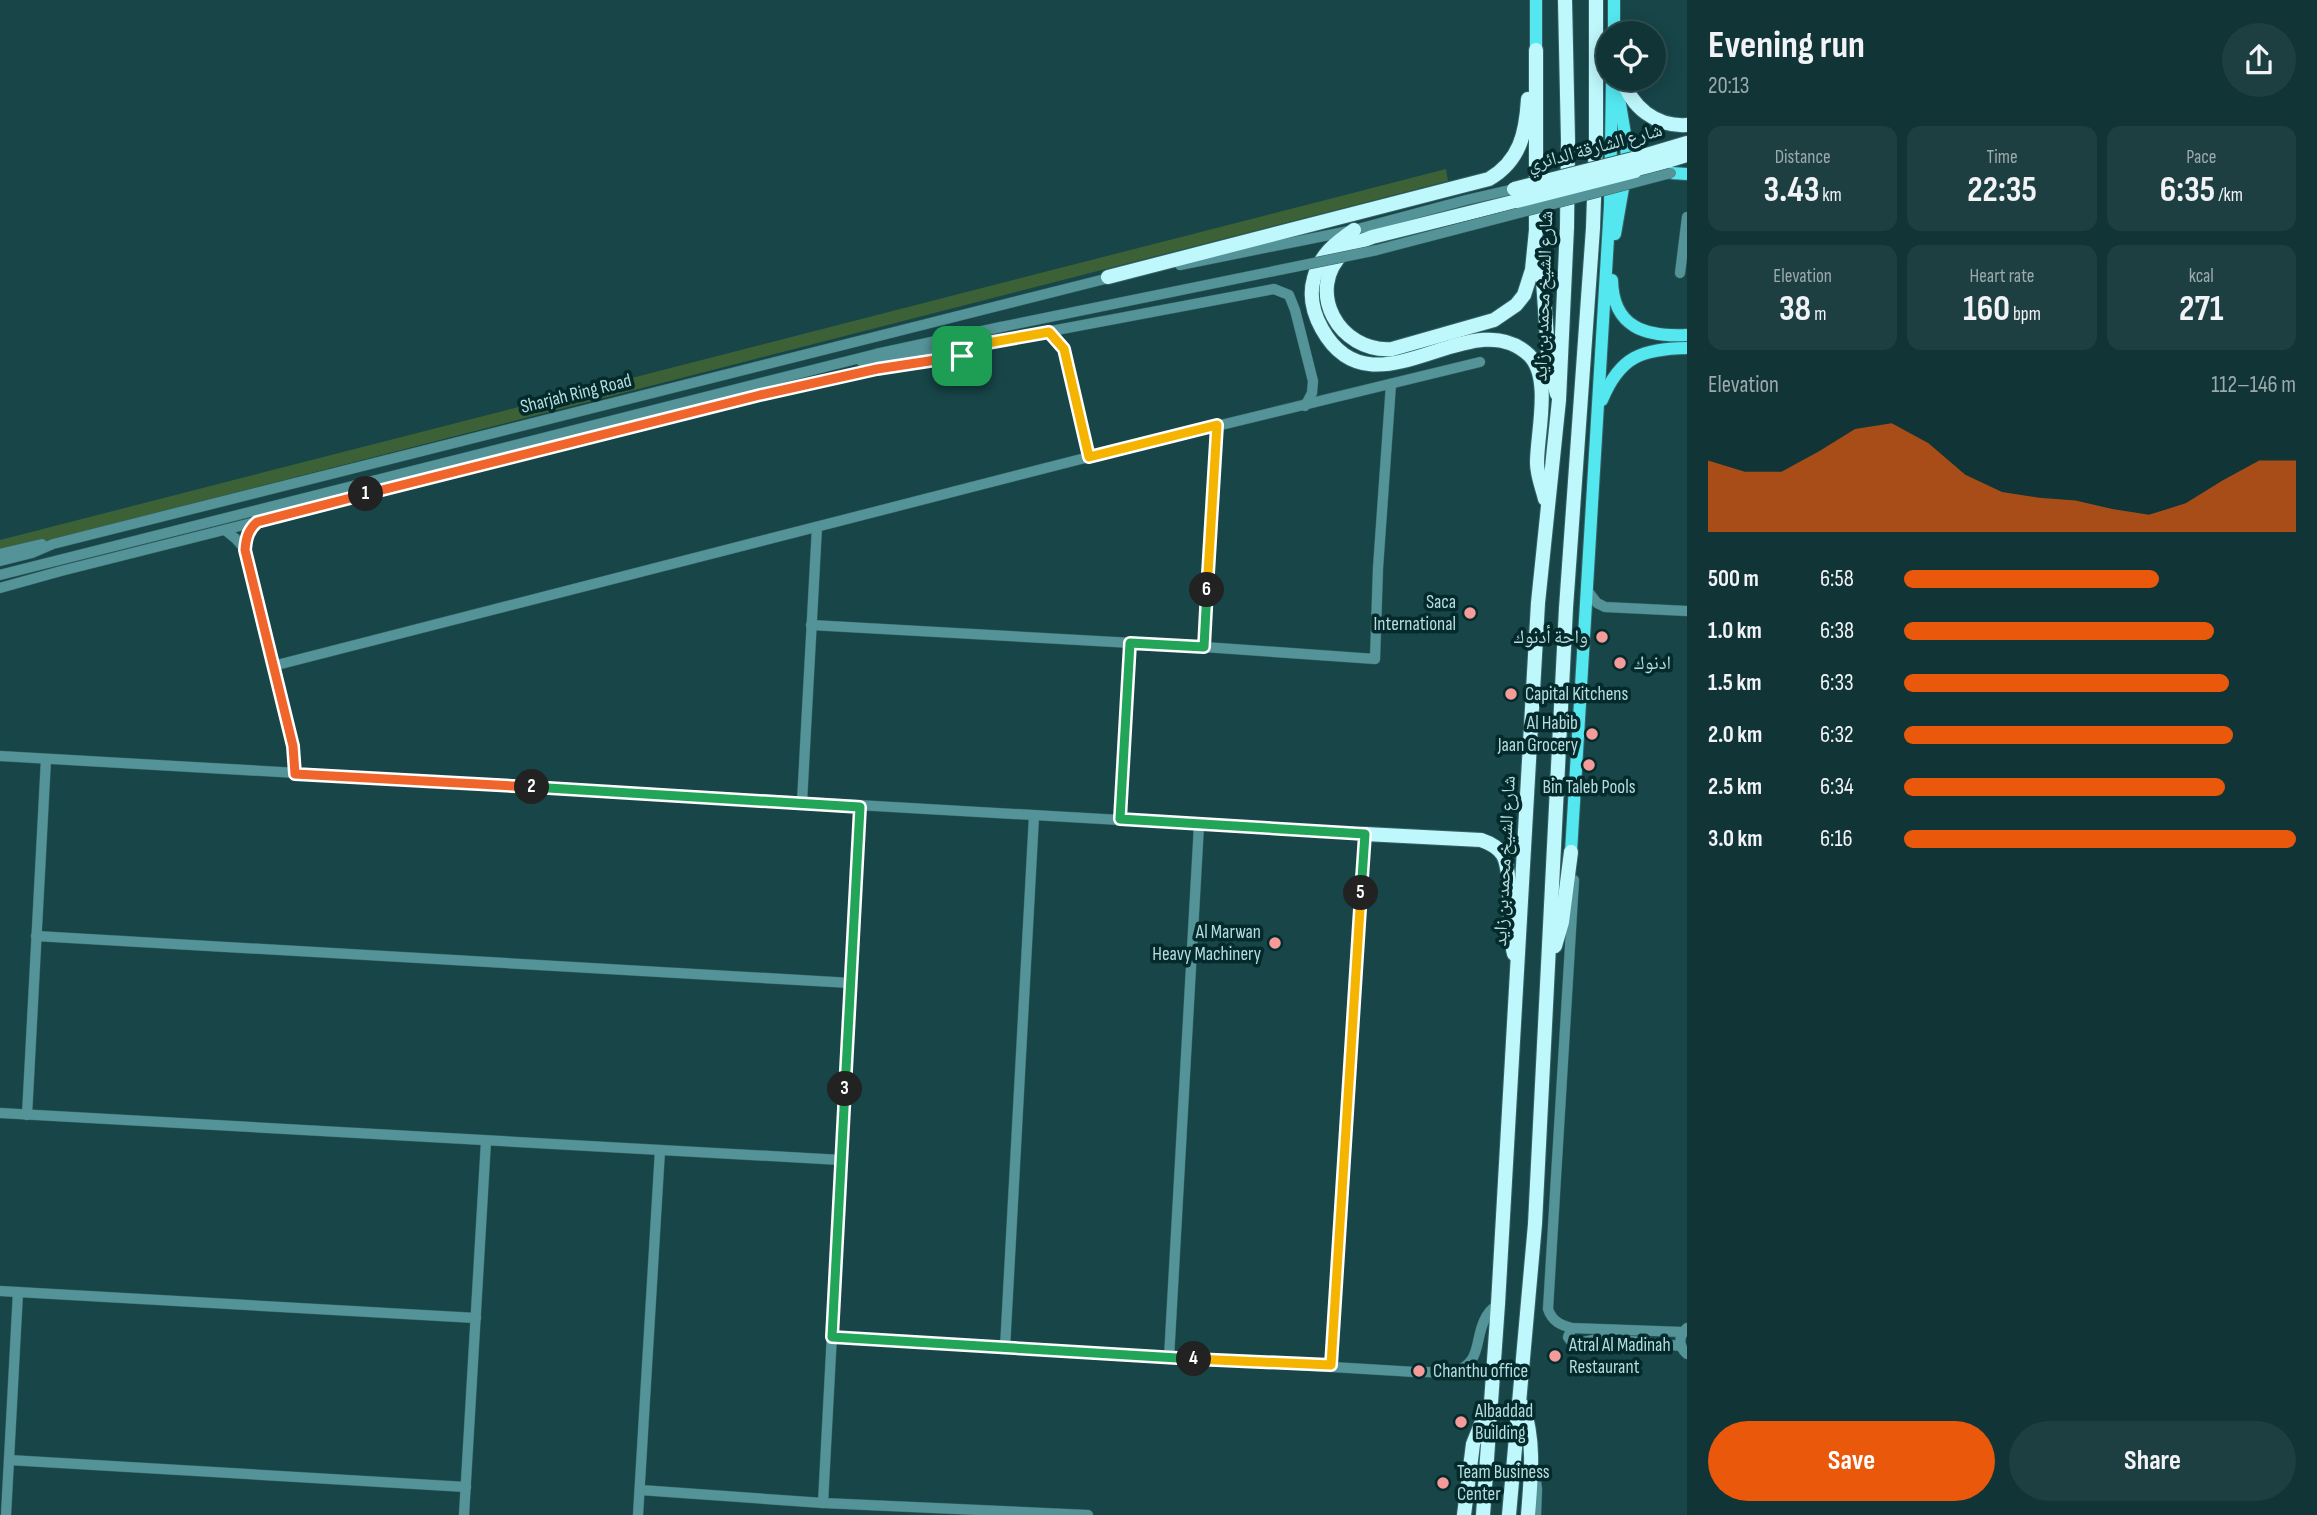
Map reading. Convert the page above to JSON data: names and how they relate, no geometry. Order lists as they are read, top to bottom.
{
  "streets": {
    "highway": ["شارع الشارقة الدائري", "شارع الشيخ محمد بن زايد"],
    "street": ["Sharjah Ring Road"]
  },
  "crossings": [
    ["شارع الشارقة الدائري", "Sharjah Ring Road"]
  ],
  "places": [
    "Saca International",
    "واحة أدنوك",
    "ادنوك",
    "Capital Kitchens",
    "Al Habib Jaan Grocery",
    "Bin Taleb Pools",
    "Al Marwan Heavy Machinery",
    "Atral Al Madinah Restaurant",
    "Chanthu office",
    "Albaddad Building",
    "Team Business Center"
  ],
  "page": {
    "heading": ["Evening run", "20:13"],
    "stats": [
      ["Distance", "3.43 km"],
      ["Time", "22:35"],
      ["Pace", "6:35 /km"],
      ["Elevation", "38 m"],
      ["Heart rate", "160 bpm"],
      ["kcal", "271"]
    ],
    "chart": ["Elevation", "112–146 m"],
    "pins": [
      "1",
      "6",
      "2",
      "5",
      "3",
      "4"
    ],
    "list": [
      {
        "name": "500 m",
        "note": "6:58"
      },
      {
        "name": "1.0 km",
        "note": "6:38"
      },
      {
        "name": "1.5 km",
        "note": "6:33"
      },
      {
        "name": "2.0 km",
        "note": "6:32"
      },
      {
        "name": "2.5 km",
        "note": "6:34"
      },
      {
        "name": "3.0 km",
        "note": "6:16"
      }
    ],
    "buttons": ["Save", "Share"]
  }
}
